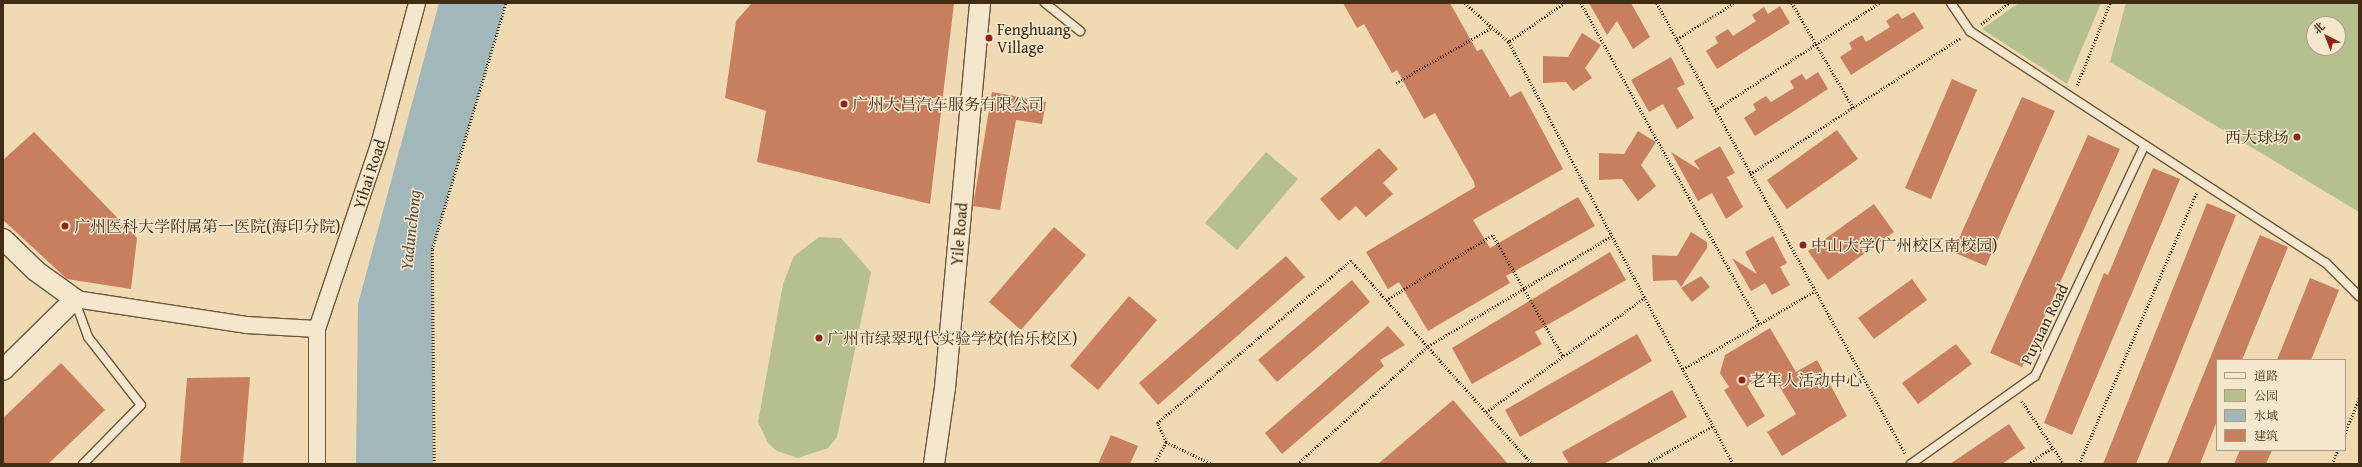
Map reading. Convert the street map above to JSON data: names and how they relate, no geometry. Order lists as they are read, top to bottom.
{
  "streets": {
    "street": ["Yihai Road", "Yile Road"],
    "lane": ["Puyuan Road"]
  },
  "water": ["Yadunchong"],
  "places": [
    "Fenghuang Village",
    "广州大昌汽车服务有限公司",
    "西大球场",
    "广州医科大学附属第一医院(海印分院)",
    "中山大学(广州校区南校园)",
    "广州市绿翠现代实验学校(怡乐校区)",
    "老年人活动中心"
  ],
  "legend": [
    "道路",
    "公园",
    "水域",
    "建筑"
  ],
  "north": "top left"
}
